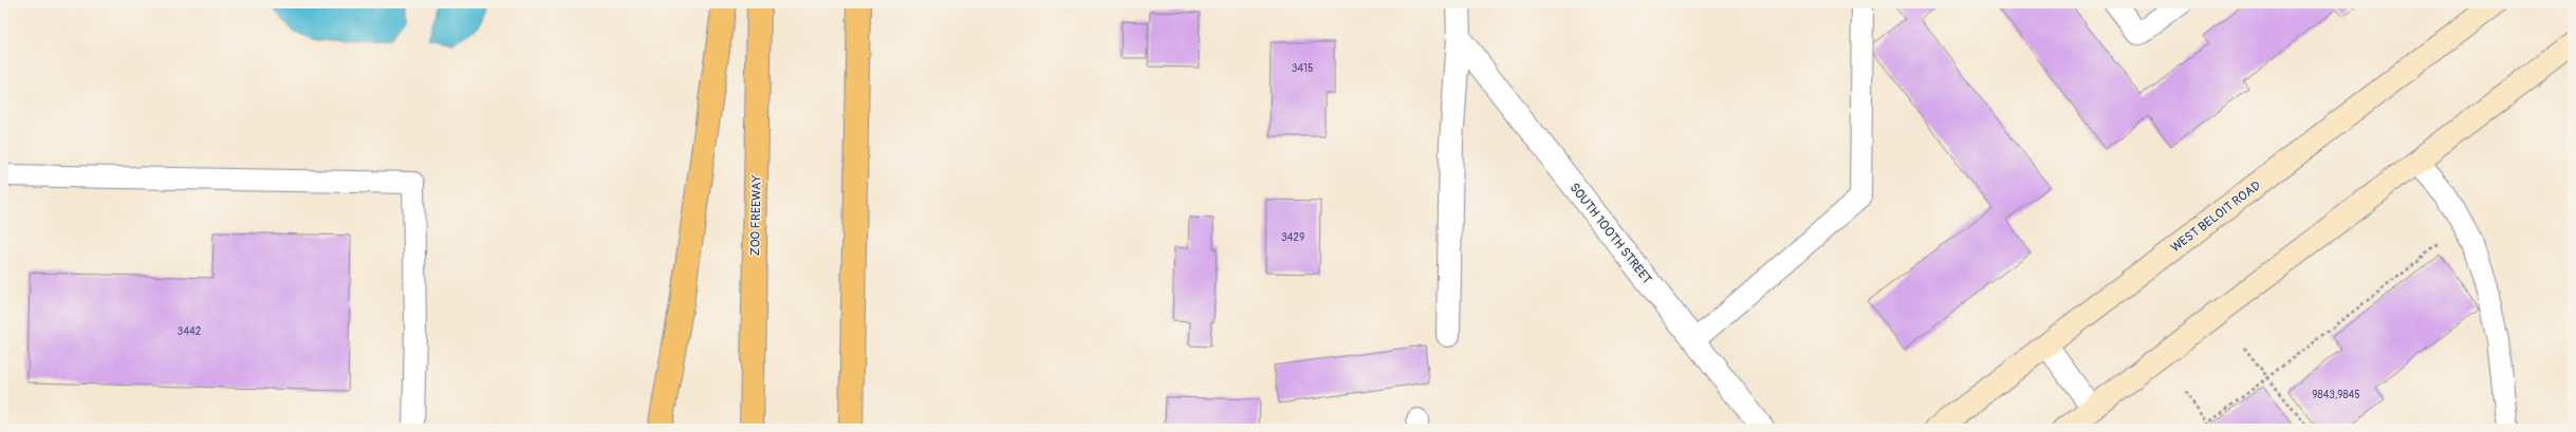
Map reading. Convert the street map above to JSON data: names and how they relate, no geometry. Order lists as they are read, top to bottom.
{
  "streets": {
    "highway": ["ZOO FREEWAY"],
    "main road": ["WEST BELOIT ROAD"],
    "street": ["SOUTH 100TH STREET"]
  },
  "house_numbers": [
    "3415",
    "3429",
    "3442",
    "9843,9845"
  ]
}
